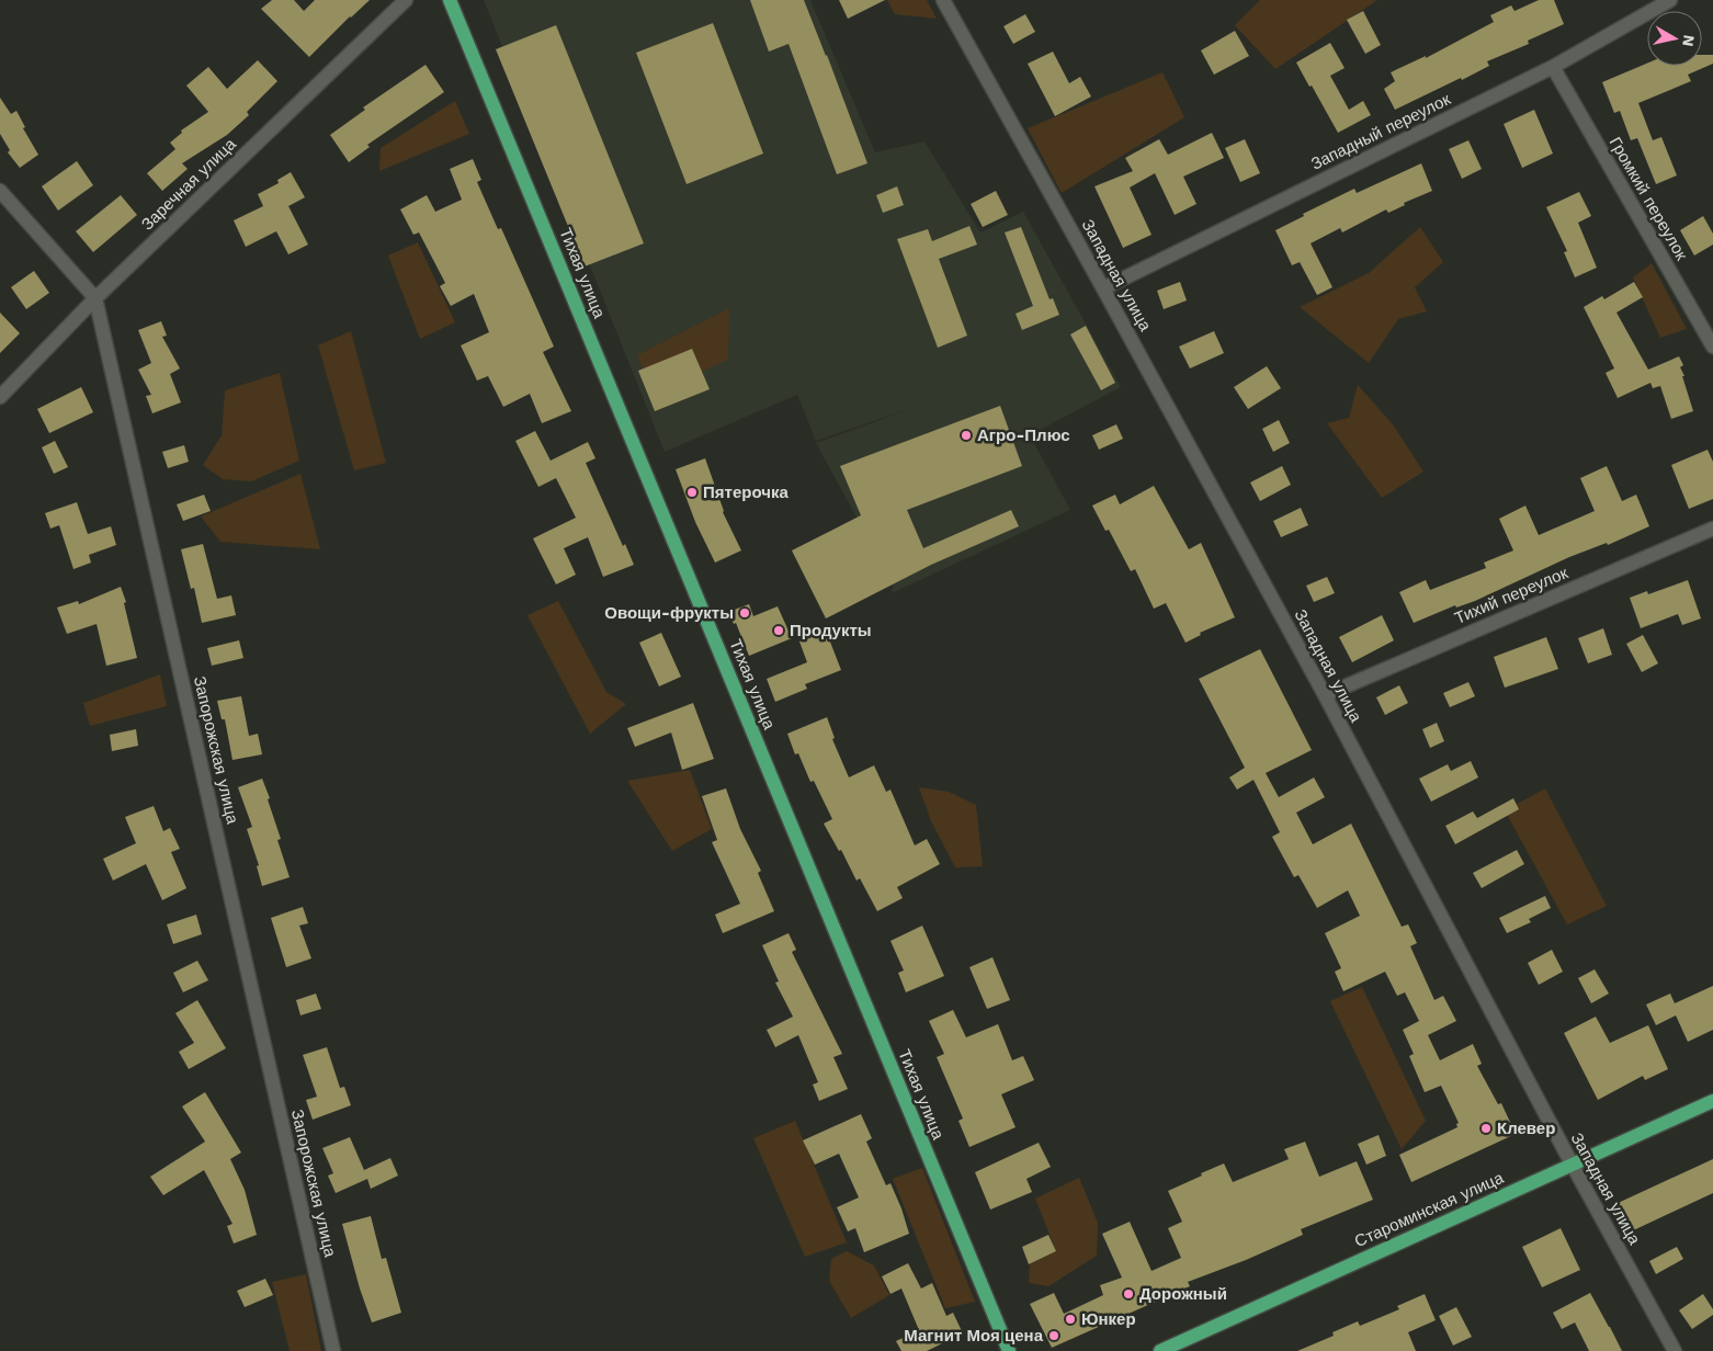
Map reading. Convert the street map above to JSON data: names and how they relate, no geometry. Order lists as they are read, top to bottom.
{
  "streets": {
    "main road": ["Тихая улица", "Староминская улица"],
    "street": [
      "Западный переулок",
      "Заречная улица",
      "Громкий переулок",
      "Западная улица",
      "Тихий переулок",
      "Запорожская улица"
    ]
  },
  "crossings": [
    ["Западный переулок", "Громкий переулок"],
    ["Западный переулок", "Западная улица"],
    ["Заречная улица", "Запорожская улица"],
    ["Западная улица", "Тихий переулок"],
    ["Западная улица", "Староминская улица"]
  ],
  "places": [
    "Агро-Плюс",
    "Пятерочка",
    "Овощи-фрукты",
    "Продукты",
    "Клевер",
    "Дорожный",
    "Юнкер",
    "Магнит Моя цена"
  ],
  "north": "right"
}
